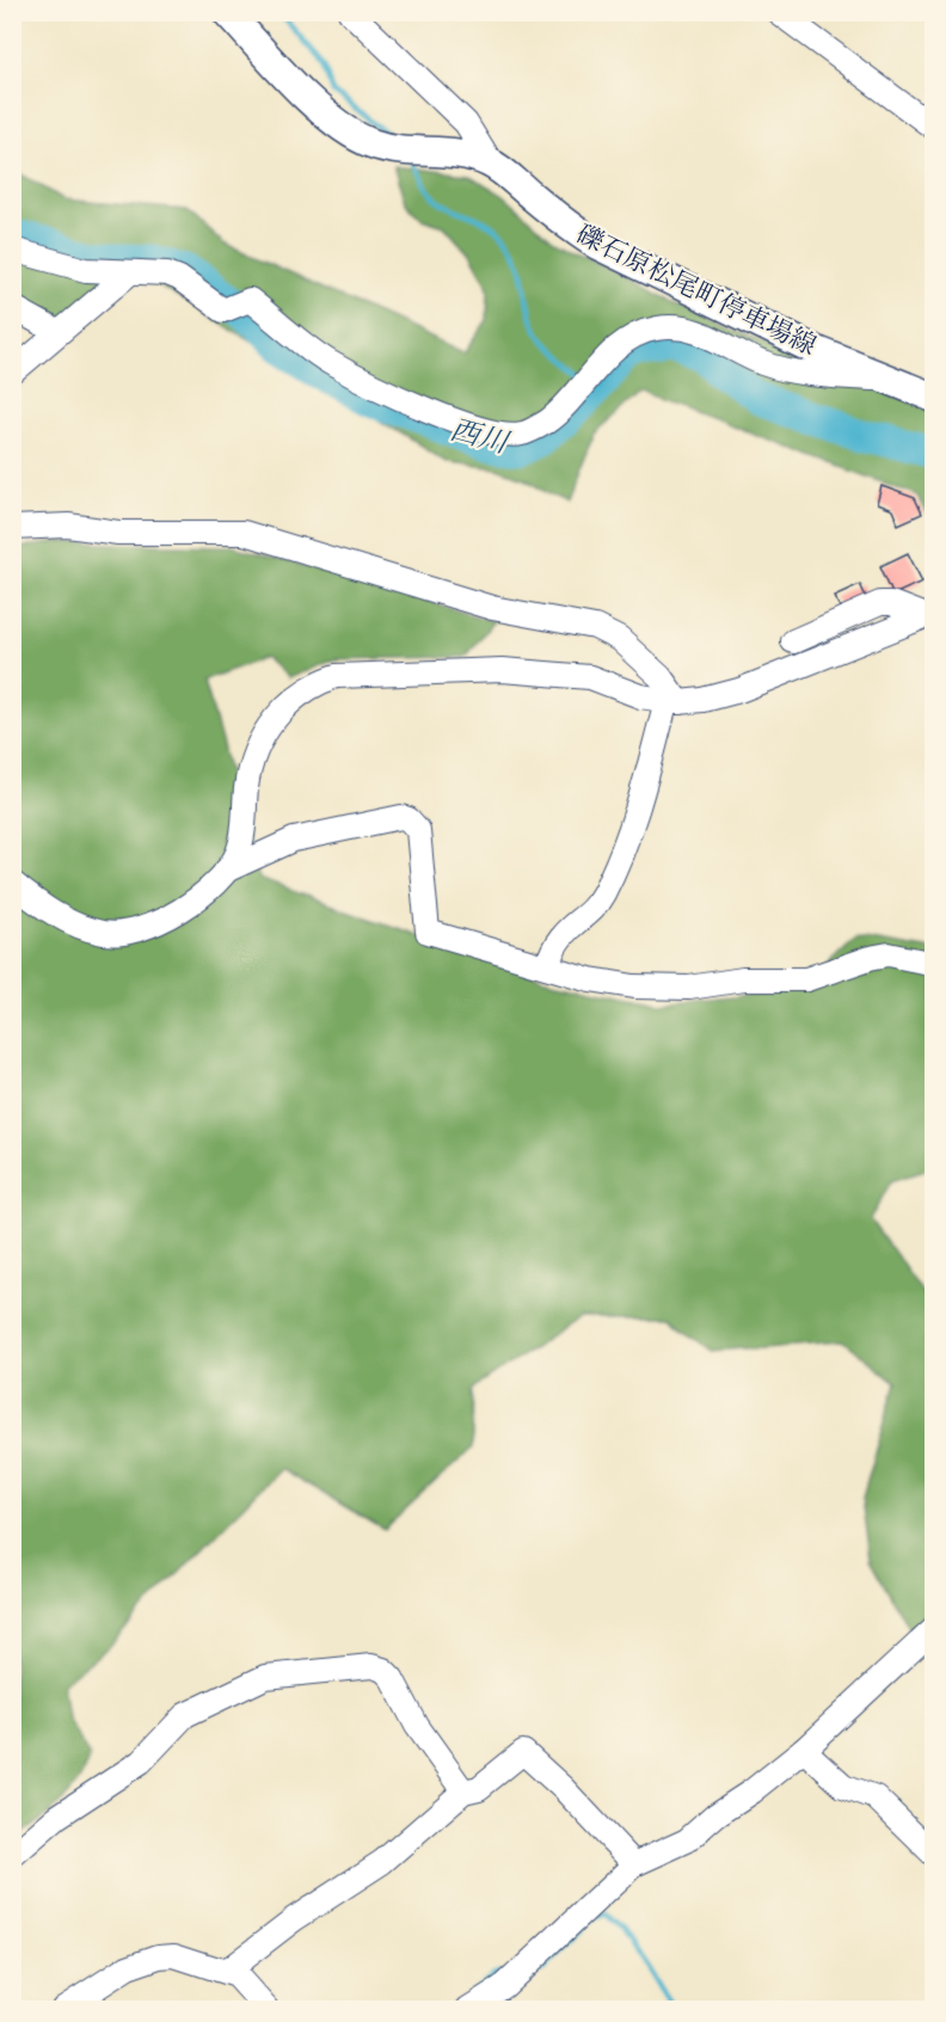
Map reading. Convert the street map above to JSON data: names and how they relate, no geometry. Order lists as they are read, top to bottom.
{
  "streets": {
    "main road": ["礫石原松尾町停車場線"]
  },
  "water": ["西川"]
}
